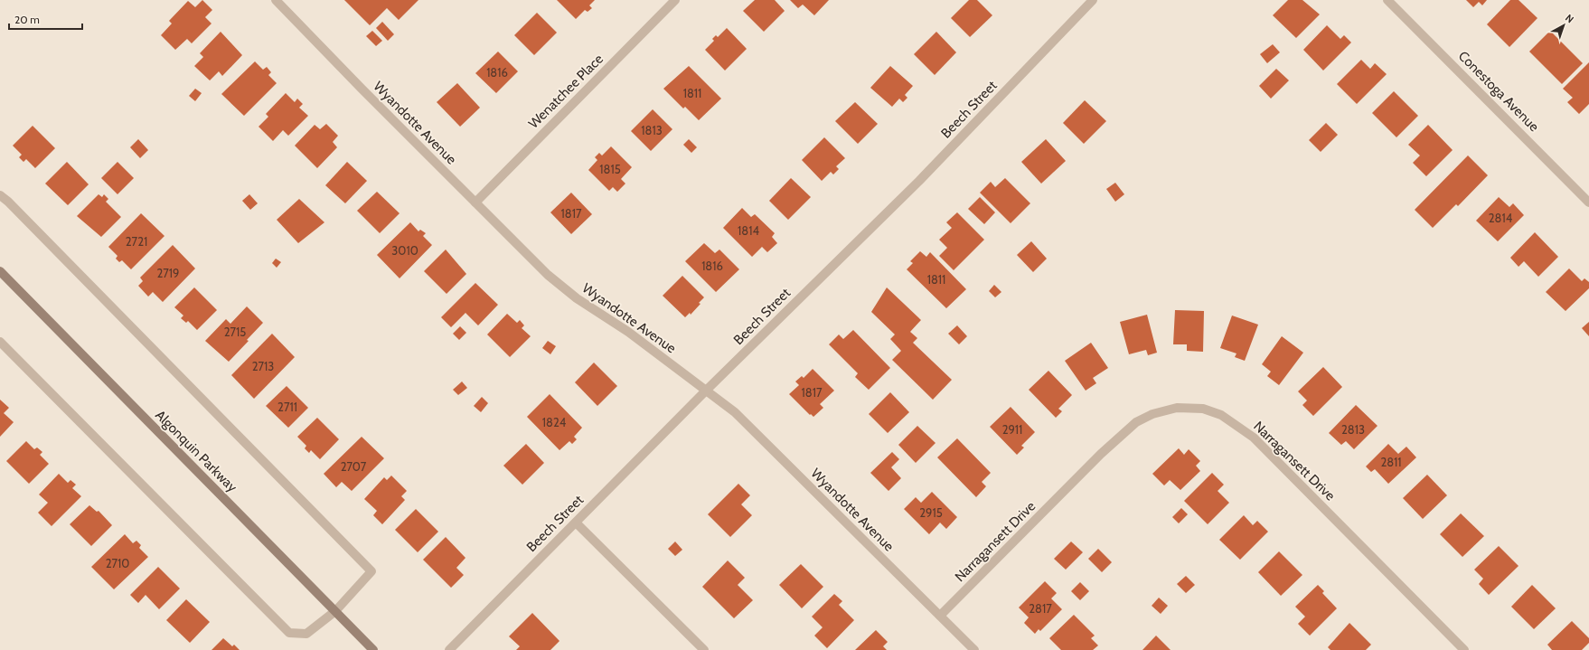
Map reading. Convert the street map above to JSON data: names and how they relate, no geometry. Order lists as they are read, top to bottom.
{
  "streets": {
    "main road": ["Algonquin Parkway"],
    "street": [
      "Wenatchee Place",
      "Conestoga Avenue",
      "Beech Street",
      "Wyandotte Avenue",
      "Narragansett Drive"
    ]
  },
  "crossings": [
    ["Wenatchee Place", "Wyandotte Avenue"],
    ["Beech Street", "Wyandotte Avenue"],
    ["Wyandotte Avenue", "Narragansett Drive"]
  ],
  "house_numbers": [
    "1816",
    "1811",
    "1813",
    "1815",
    "1817",
    "2814",
    "1814",
    "2721",
    "3010",
    "1816",
    "2719",
    "1811",
    "2715",
    "2713",
    "1817",
    "2711",
    "1824",
    "2911",
    "2813",
    "2811",
    "2707",
    "2915",
    "2710",
    "2817"
  ],
  "scale_bar": "20 m",
  "north": "top right"
}
